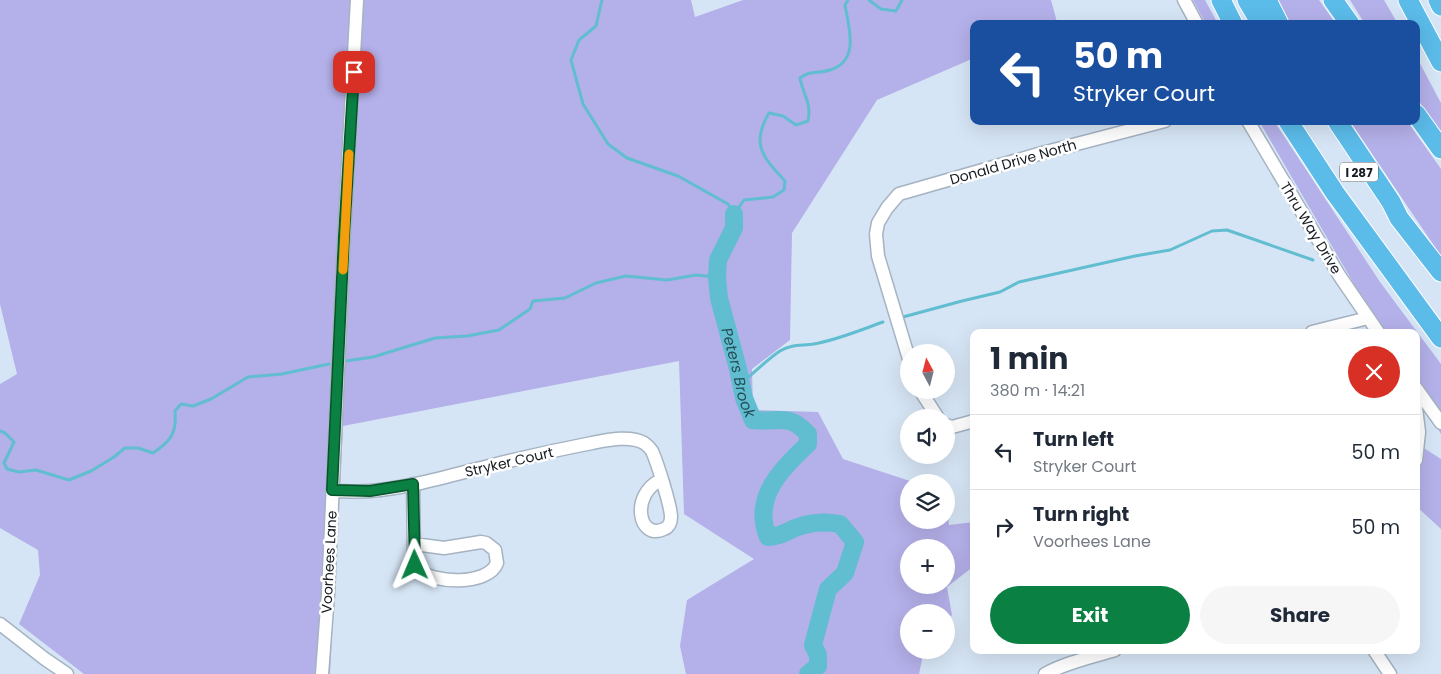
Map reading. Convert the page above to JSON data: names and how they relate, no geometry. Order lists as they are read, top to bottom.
{
  "streets": {
    "highway": ["I 287"],
    "street": [
      "Donald Drive North",
      "Thru Way Drive",
      "Stryker Court",
      "Voorhees Lane"
    ]
  },
  "crossings": [
    ["Stryker Court", "Voorhees Lane"]
  ],
  "water": ["Peters Brook"],
  "north": "top",
  "page": {
    "turn": ["50 m", "Stryker Court"],
    "heading": ["1 min", "380 m · 14:21"],
    "map_buttons": ["+", "−"],
    "list": [
      {
        "name": "Turn left",
        "note": "Stryker Court",
        "value": "50 m"
      },
      {
        "name": "Turn right",
        "note": "Voorhees Lane",
        "value": "50 m"
      }
    ],
    "buttons": ["Exit", "Share"]
  }
}
